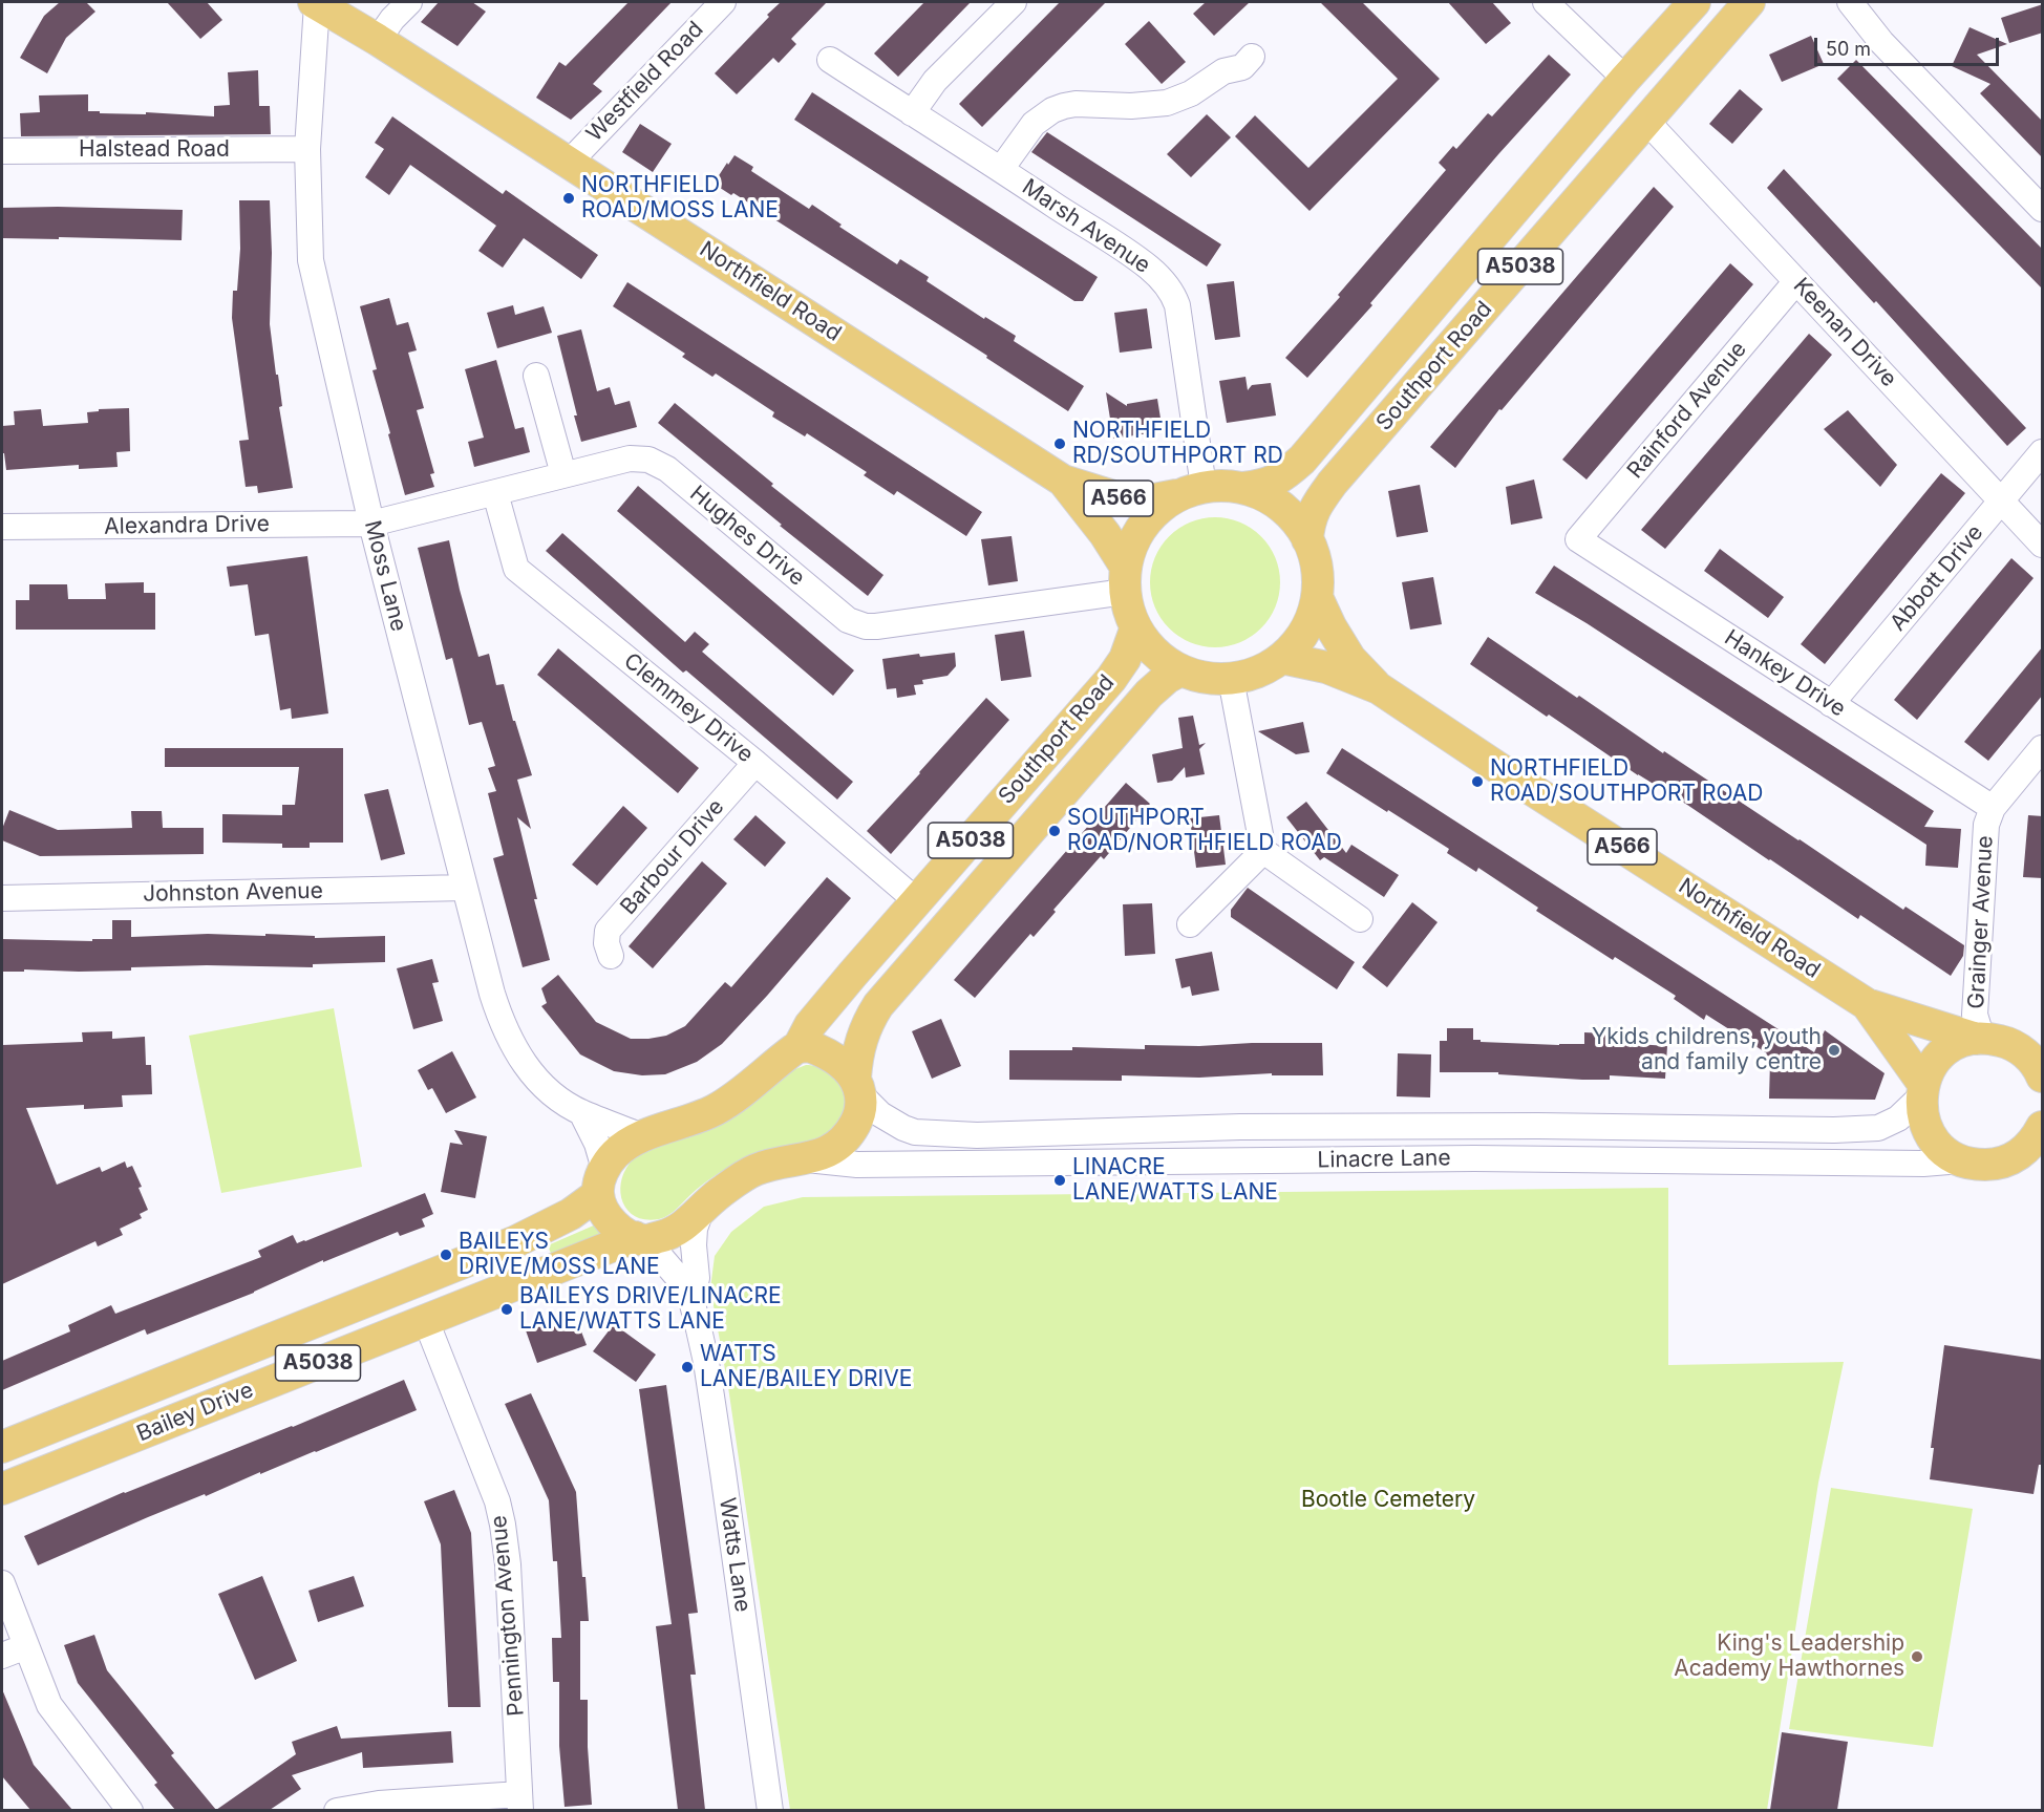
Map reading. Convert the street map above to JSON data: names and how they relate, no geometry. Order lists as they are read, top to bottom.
{
  "streets": {
    "main road": [
      "A5038",
      "Northfield Road",
      "Southport Road",
      "A566",
      "Bailey Drive"
    ],
    "street": [
      "Westfield Road",
      "Halstead Road",
      "Marsh Avenue",
      "Keenan Drive",
      "Rainford Avenue",
      "Alexandra Drive",
      "Hughes Drive",
      "Moss Lane",
      "Abbott Drive",
      "Hankey Drive",
      "Clemmey Drive",
      "Barbour Drive",
      "Johnston Avenue",
      "Grainger Avenue",
      "Linacre Lane",
      "Watts Lane",
      "Pennington Avenue"
    ]
  },
  "crossings": [
    ["Westfield Road", "Northfield Road"],
    ["Halstead Road", "Moss Lane"],
    ["Marsh Avenue", "Northfield Road"],
    ["Marsh Avenue", "Southport Road"],
    ["Marsh Avenue", "Hughes Drive"],
    ["A5038", "Southport Road"],
    ["A5038", "Moss Lane"],
    ["A5038", "Linacre Lane"],
    ["A5038", "Bailey Drive"],
    ["A5038", "Watts Lane"],
    ["Northfield Road", "Southport Road"],
    ["Northfield Road", "Hughes Drive"],
    ["Northfield Road", "Moss Lane"],
    ["Northfield Road", "Grainger Avenue"],
    ["Northfield Road", "Linacre Lane"],
    ["Keenan Drive", "Southport Road"],
    ["Keenan Drive", "Rainford Avenue"],
    ["Keenan Drive", "Abbott Drive"],
    ["Southport Road", "Hughes Drive"],
    ["Southport Road", "Clemmey Drive"],
    ["Southport Road", "Linacre Lane"],
    ["Rainford Avenue", "Hankey Drive"],
    ["Alexandra Drive", "Hughes Drive"],
    ["Alexandra Drive", "Moss Lane"],
    ["Hughes Drive", "Moss Lane"],
    ["Hughes Drive", "Clemmey Drive"],
    ["Moss Lane", "Johnston Avenue"],
    ["Abbott Drive", "Hankey Drive"],
    ["Hankey Drive", "Grainger Avenue"],
    ["Clemmey Drive", "Barbour Drive"],
    ["Bailey Drive", "Watts Lane"],
    ["Bailey Drive", "Pennington Avenue"]
  ],
  "parks": ["Bootle Cemetery"],
  "places": [
    "NORTHFIELD ROAD/MOSS LANE",
    "NORTHFIELD RD/SOUTHPORT RD",
    "NORTHFIELD ROAD/SOUTHPORT ROAD",
    "SOUTHPORT ROAD/NORTHFIELD ROAD",
    "Ykids childrens, youth and family centre",
    "LINACRE LANE/WATTS LANE",
    "BAILEYS DRIVE/MOSS LANE",
    "BAILEYS DRIVE/LINACRE LANE/WATTS LANE",
    "WATTS LANE/BAILEY DRIVE",
    "King's Leadership Academy Hawthornes"
  ],
  "scale_bar": "50 m"
}
